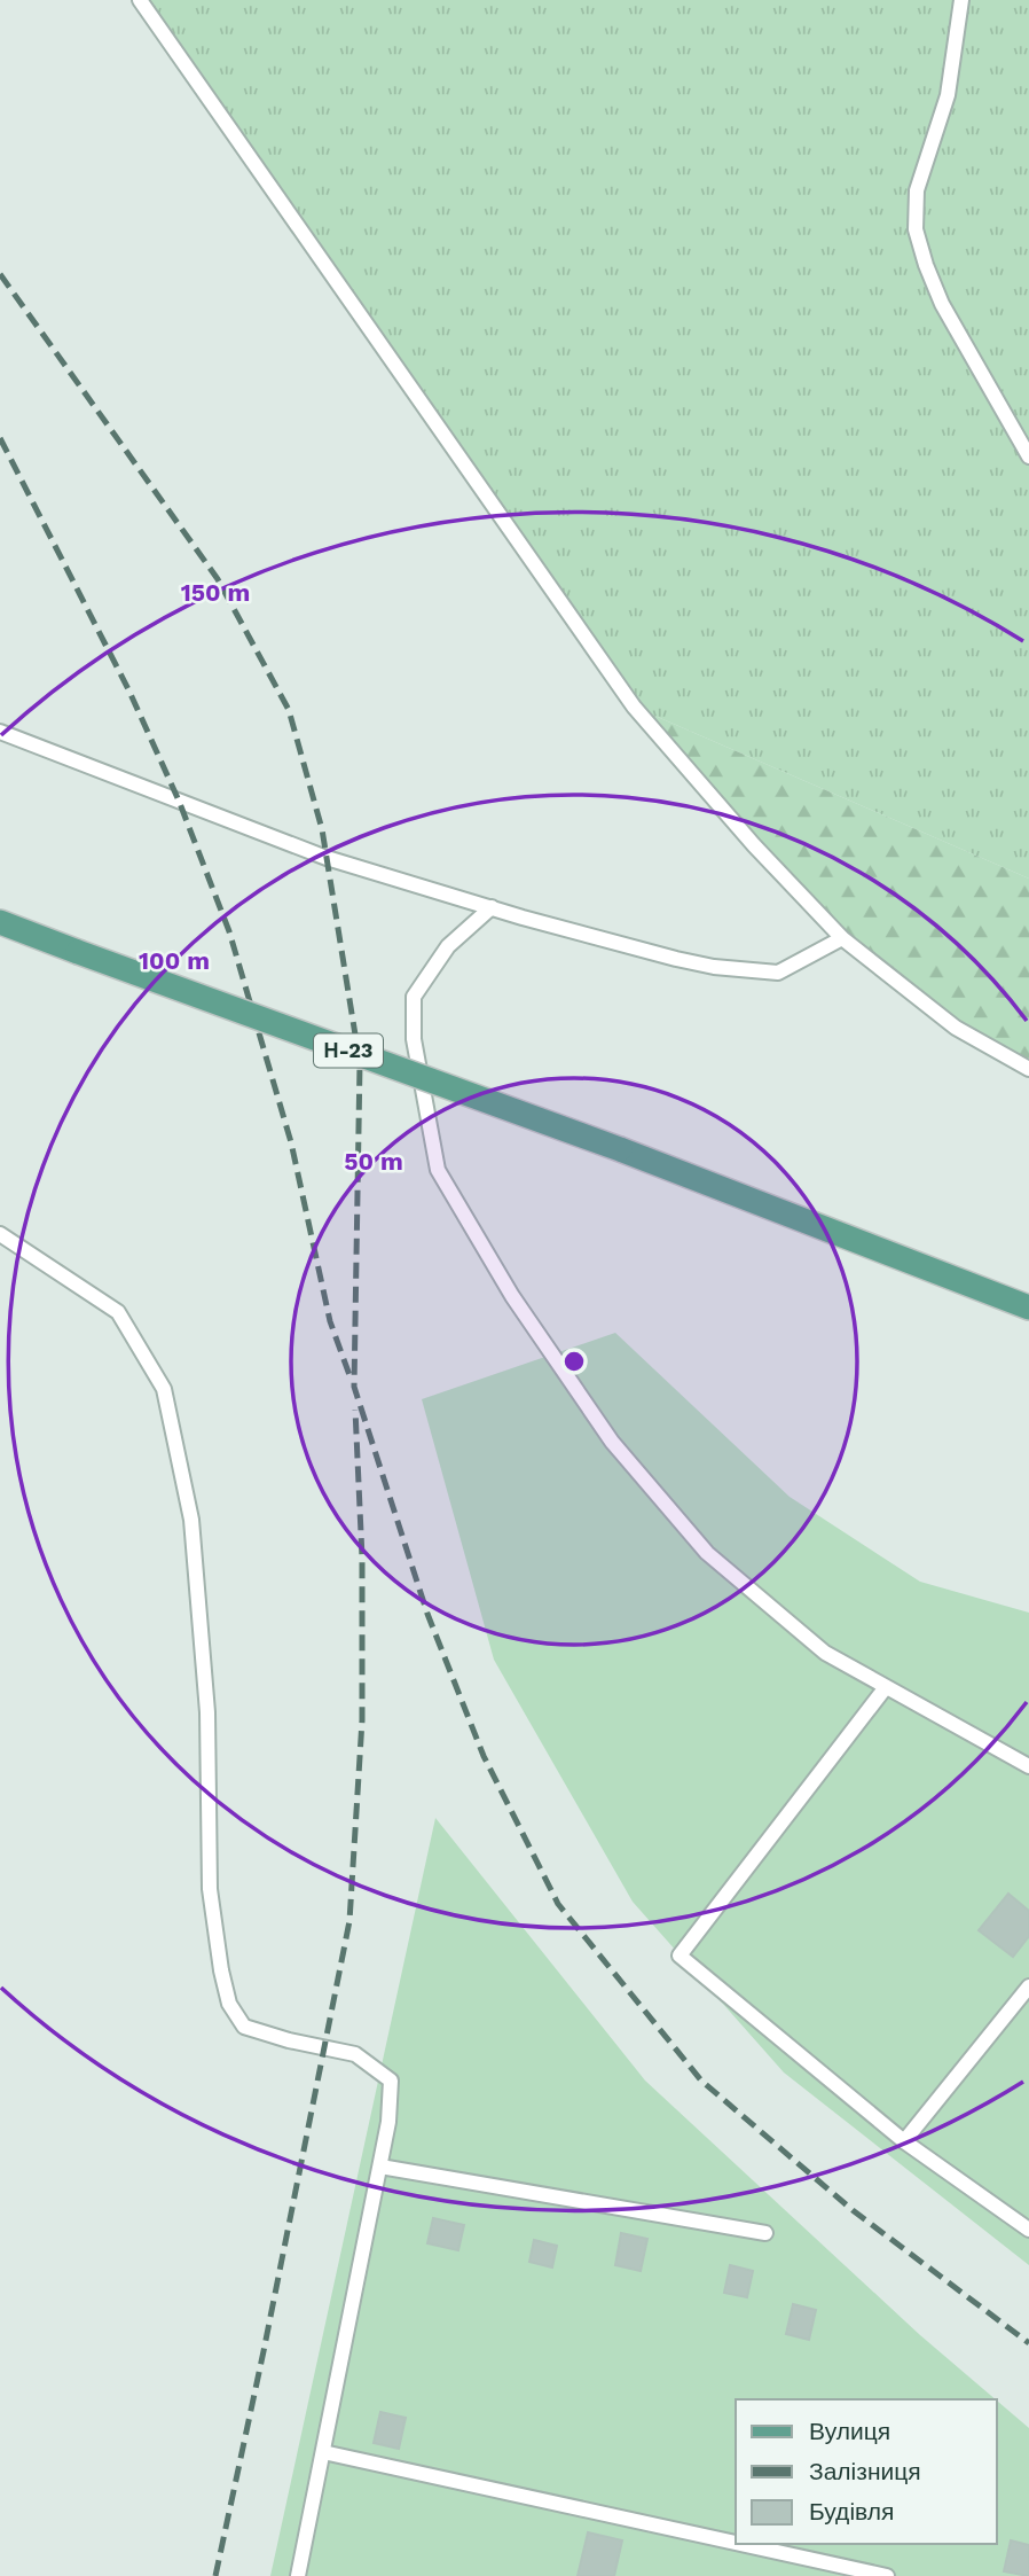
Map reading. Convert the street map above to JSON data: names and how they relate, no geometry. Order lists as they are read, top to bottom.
{
  "streets": {
    "main road": ["Н-23"]
  },
  "legend": ["Вулиця", "Залізниця", "Будівля"],
  "rings": ["150 m", "100 m", "50 m"]
}
